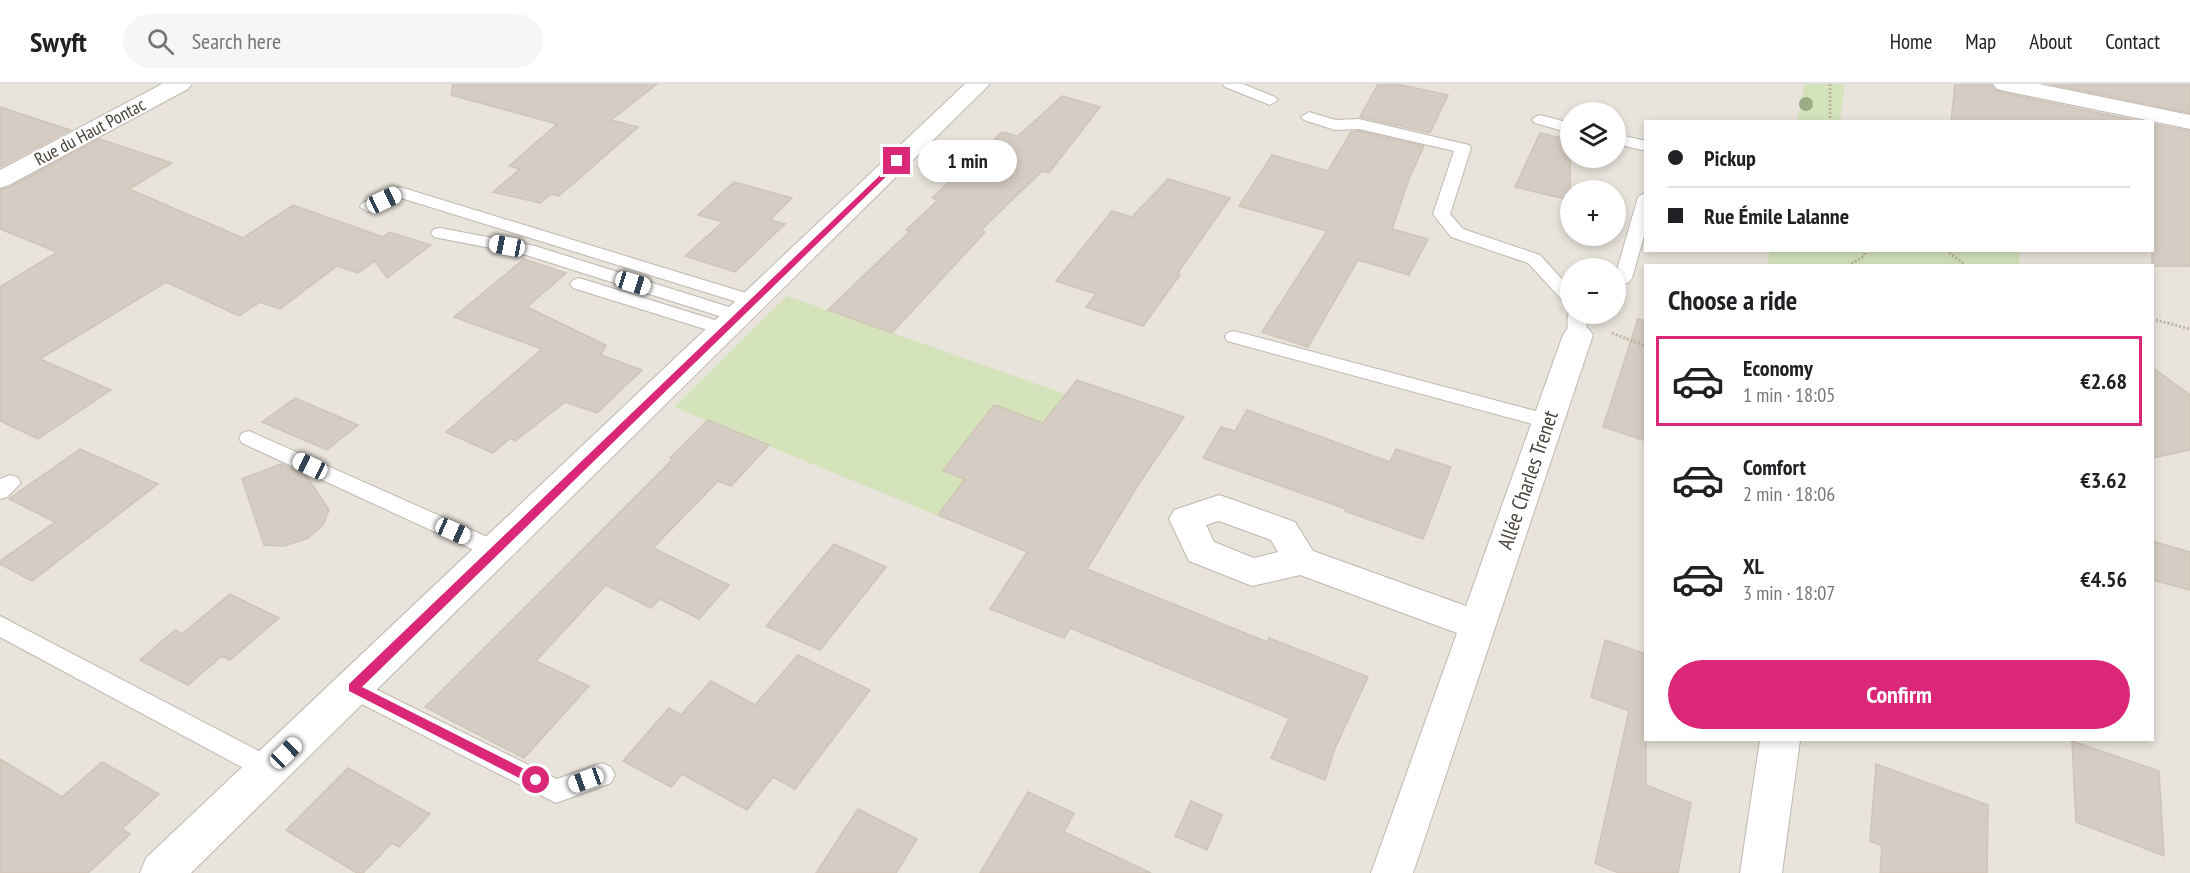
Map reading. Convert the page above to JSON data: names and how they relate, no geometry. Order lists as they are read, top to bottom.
{
  "streets": {
    "street": ["Rue du Haut Pontac", "Allée Charles Trenet"]
  },
  "page": {
    "header": "Swyft",
    "search": "Search here",
    "nav": [
      "Home",
      "Map",
      "About",
      "Contact"
    ],
    "map_buttons": ["+", "−"],
    "banner": ["Pickup", "Rue Émile Lalanne"],
    "bubble": "1 min",
    "heading": "Choose a ride",
    "list": [
      {
        "name": "Economy",
        "note": "1 min · 18:05",
        "value": "€2.68"
      },
      {
        "name": "Comfort",
        "note": "2 min · 18:06",
        "value": "€3.62"
      },
      {
        "name": "XL",
        "note": "3 min · 18:07",
        "value": "€4.56"
      }
    ],
    "buttons": "Confirm"
  }
}
